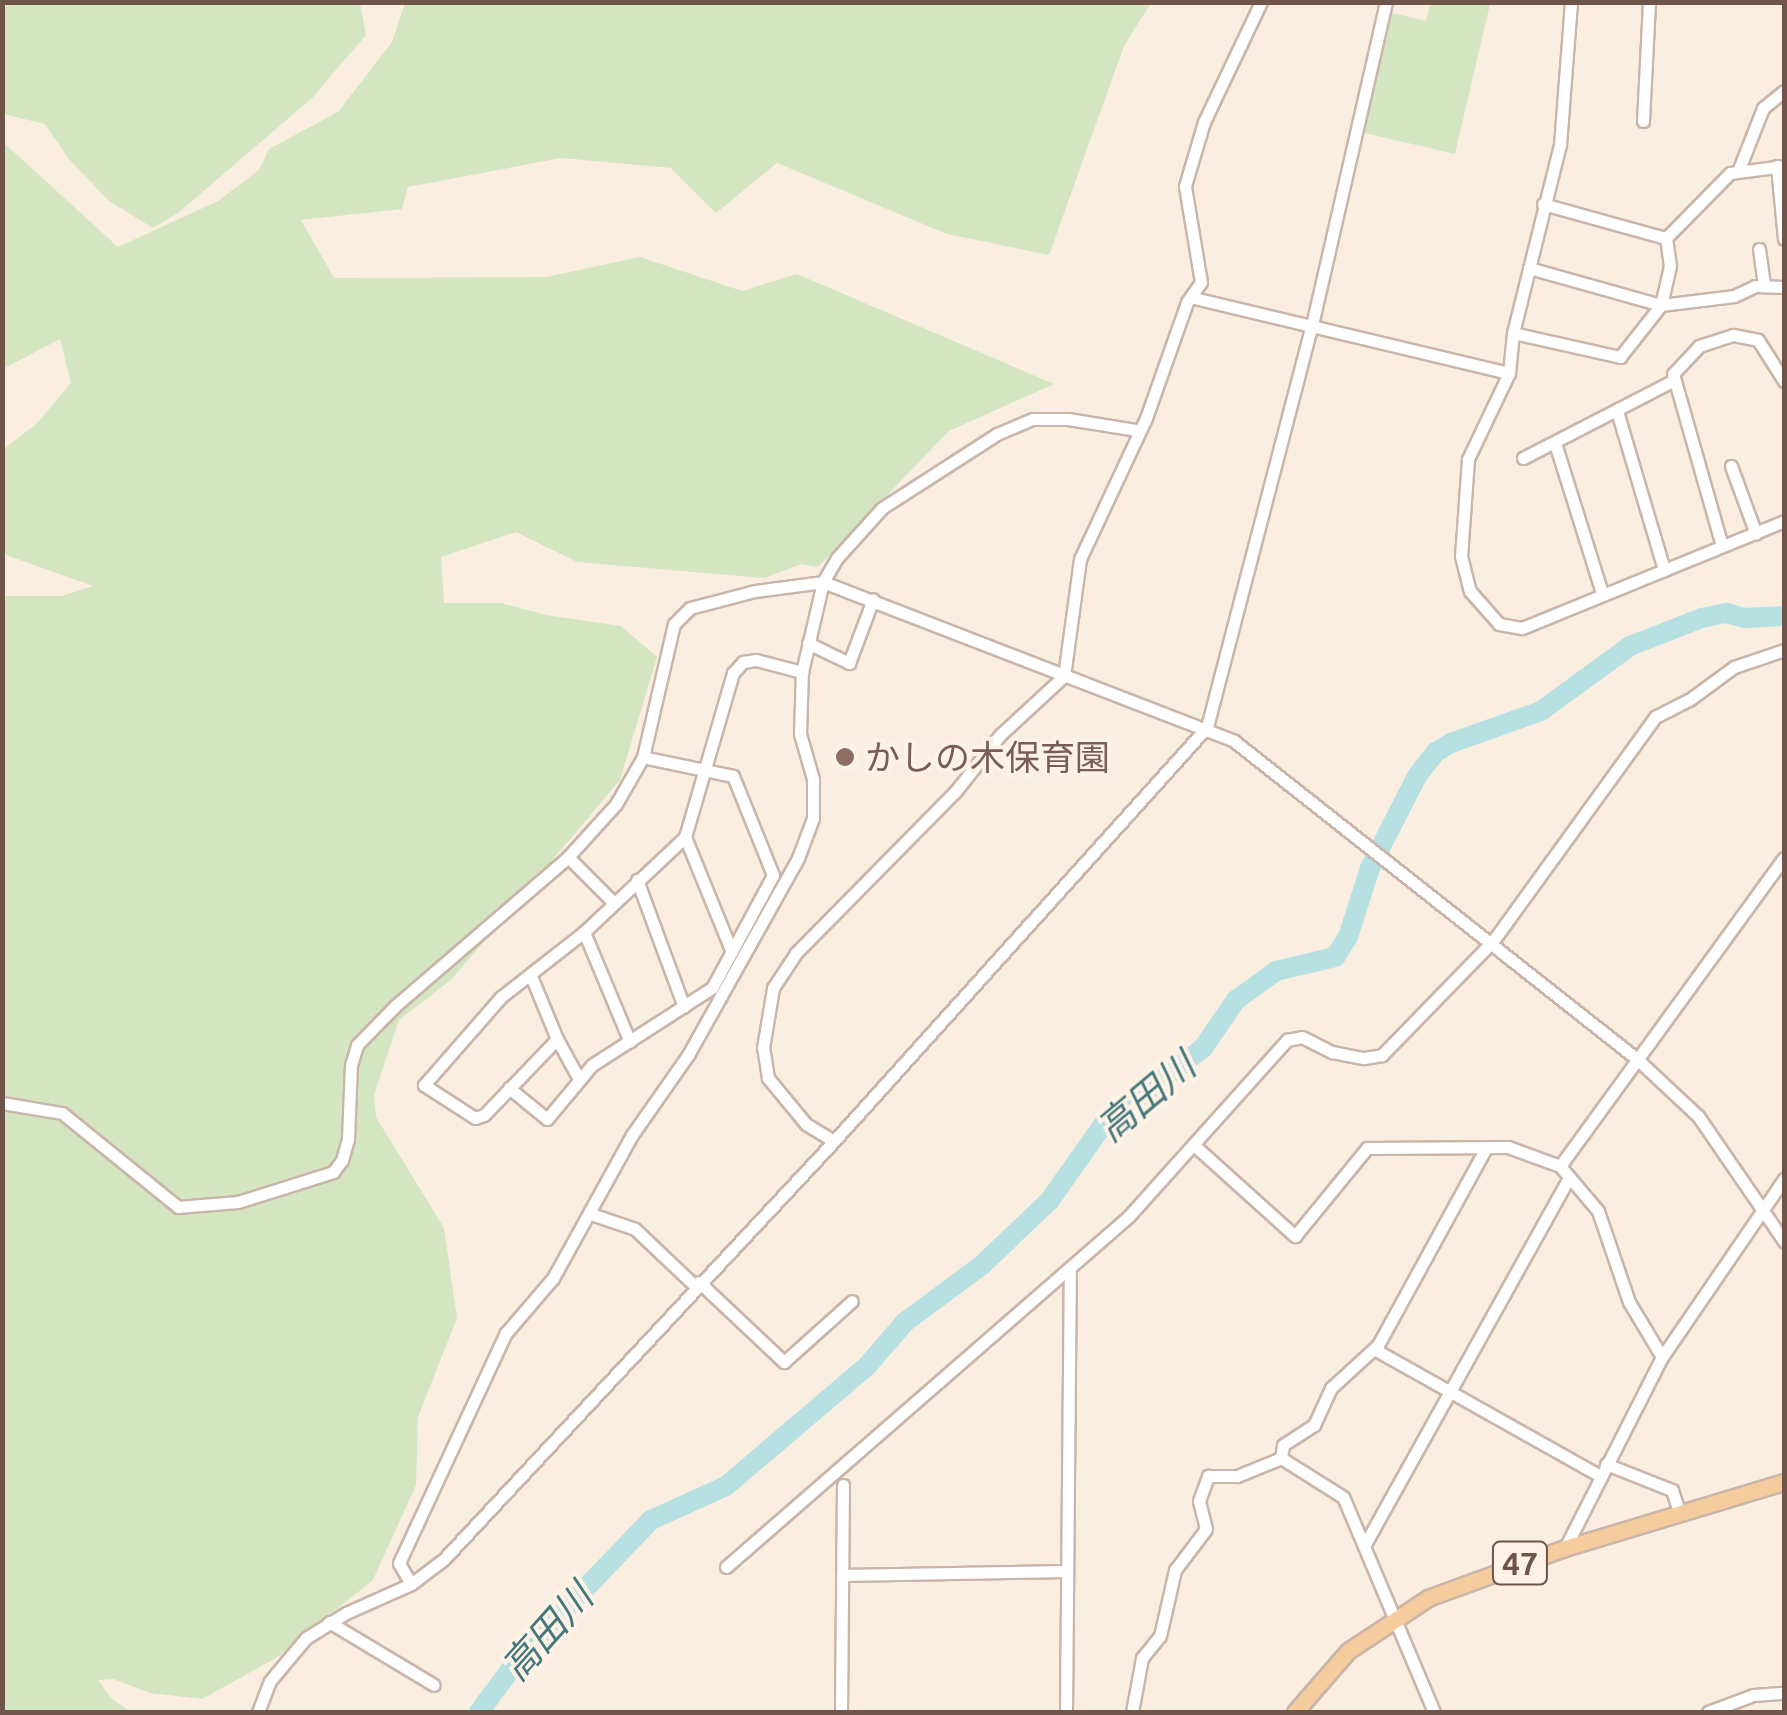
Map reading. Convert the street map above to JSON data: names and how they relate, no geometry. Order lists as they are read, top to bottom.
{
  "streets": {
    "main road": ["47"]
  },
  "water": ["高田川"],
  "places": ["かしの木保育園"]
}
